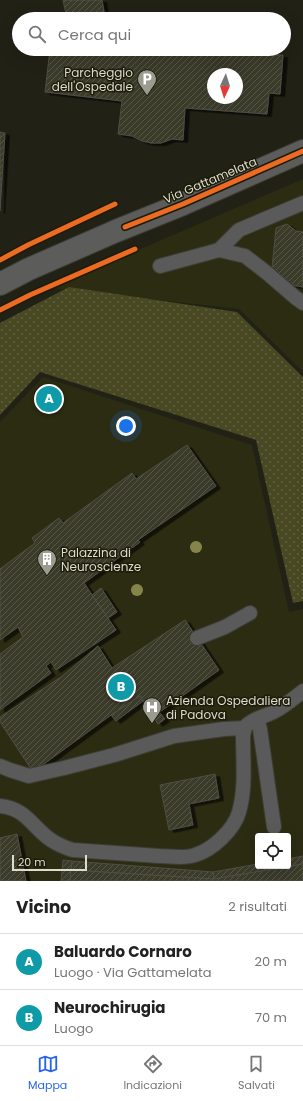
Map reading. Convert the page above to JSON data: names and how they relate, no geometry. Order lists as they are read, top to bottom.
{
  "streets": {
    "main road": ["Via Gattamelata"]
  },
  "places": {
    "parking": ["Parcheggio dell'Ospedale"],
    "building": ["Palazzina di Neuroscienze"],
    "hospital": ["Azienda Ospedaliera di Padova"]
  },
  "scale_bar": "20 m",
  "north": "bottom",
  "page": {
    "search": "Cerca qui",
    "pins": ["A", "B"],
    "scale": "20 m",
    "heading": ["Vicino", "2 risultati"],
    "list": [
      {
        "mark": "A",
        "name": "Baluardo Cornaro",
        "note": "Luogo · Via Gattamelata",
        "value": "20 m"
      },
      {
        "mark": "B",
        "name": "Neurochirugia",
        "note": "Luogo",
        "value": "70 m"
      }
    ],
    "nav": ["Mappa", "Indicazioni", "Salvati"]
  }
}
